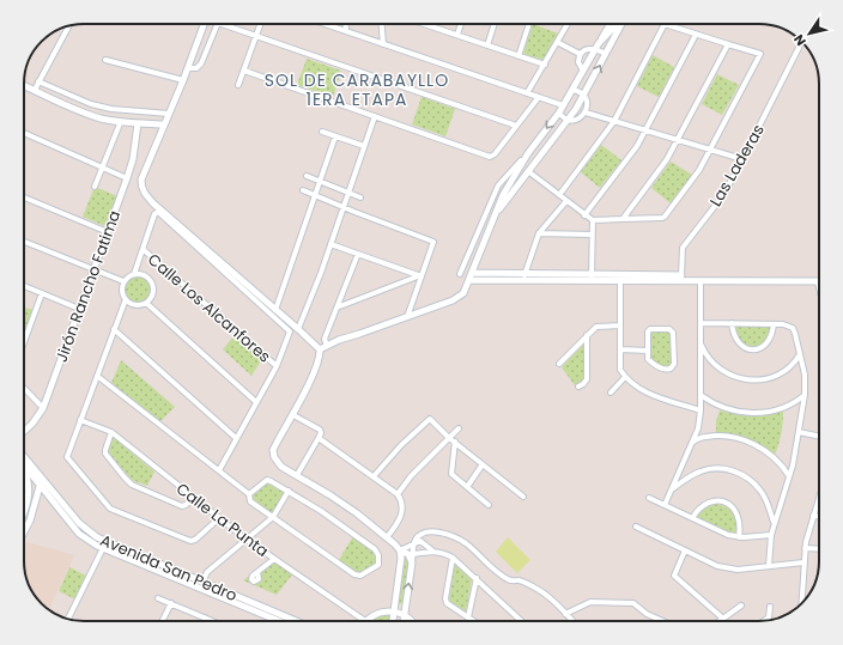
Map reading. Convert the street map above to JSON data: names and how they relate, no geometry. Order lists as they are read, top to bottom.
{
  "streets": {
    "street": [
      "Las Laderas",
      "Jirón Rancho Fatima",
      "Calle Los Alcanfores",
      "Calle La Punta",
      "Avenida San Pedro"
    ]
  },
  "districts": ["SOL DE CARABAYLLO 1ERA ETAPA"],
  "north": "bottom left"
}
